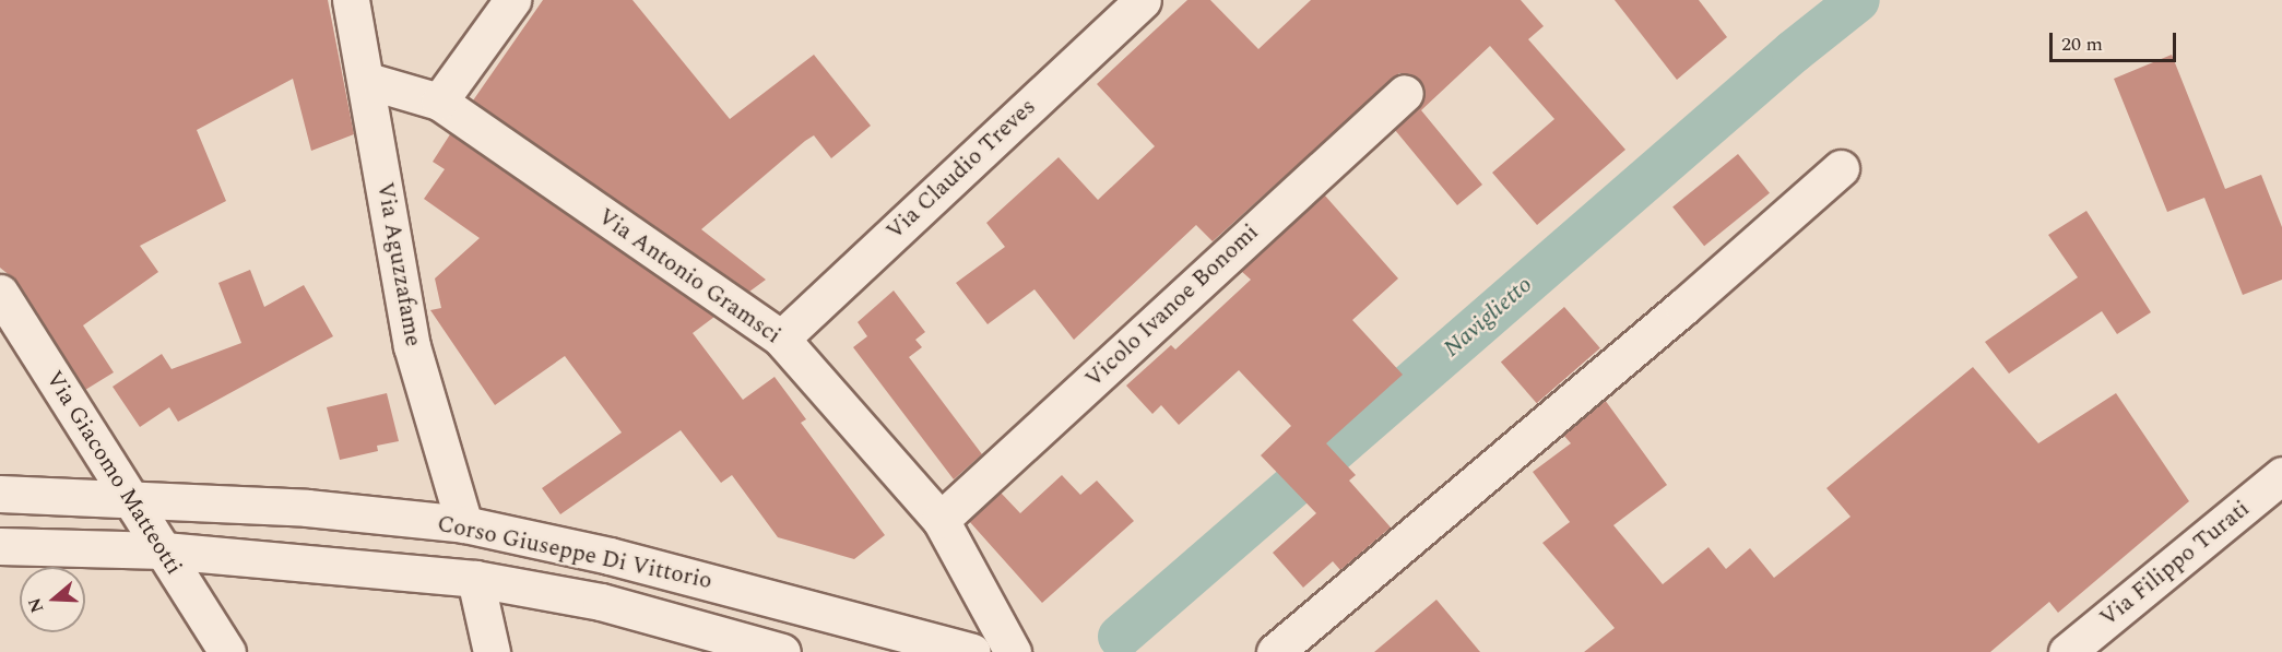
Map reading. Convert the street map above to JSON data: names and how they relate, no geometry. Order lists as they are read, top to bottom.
{
  "streets": {
    "street": [
      "Via Claudio Treves",
      "Via Aguzzafame",
      "Via Antonio Gramsci",
      "Vicolo Ivanoe Bonomi",
      "Via Giacomo Matteotti",
      "Corso Giuseppe Di Vittorio",
      "Via Filippo Turati"
    ]
  },
  "crossings": [
    ["Via Claudio Treves", "Via Antonio Gramsci"],
    ["Via Aguzzafame", "Via Antonio Gramsci"],
    ["Via Aguzzafame", "Corso Giuseppe Di Vittorio"],
    ["Via Antonio Gramsci", "Vicolo Ivanoe Bonomi"],
    ["Via Giacomo Matteotti", "Corso Giuseppe Di Vittorio"]
  ],
  "water": ["Naviglietto"],
  "scale_bar": "20 m",
  "north": "left"
}
